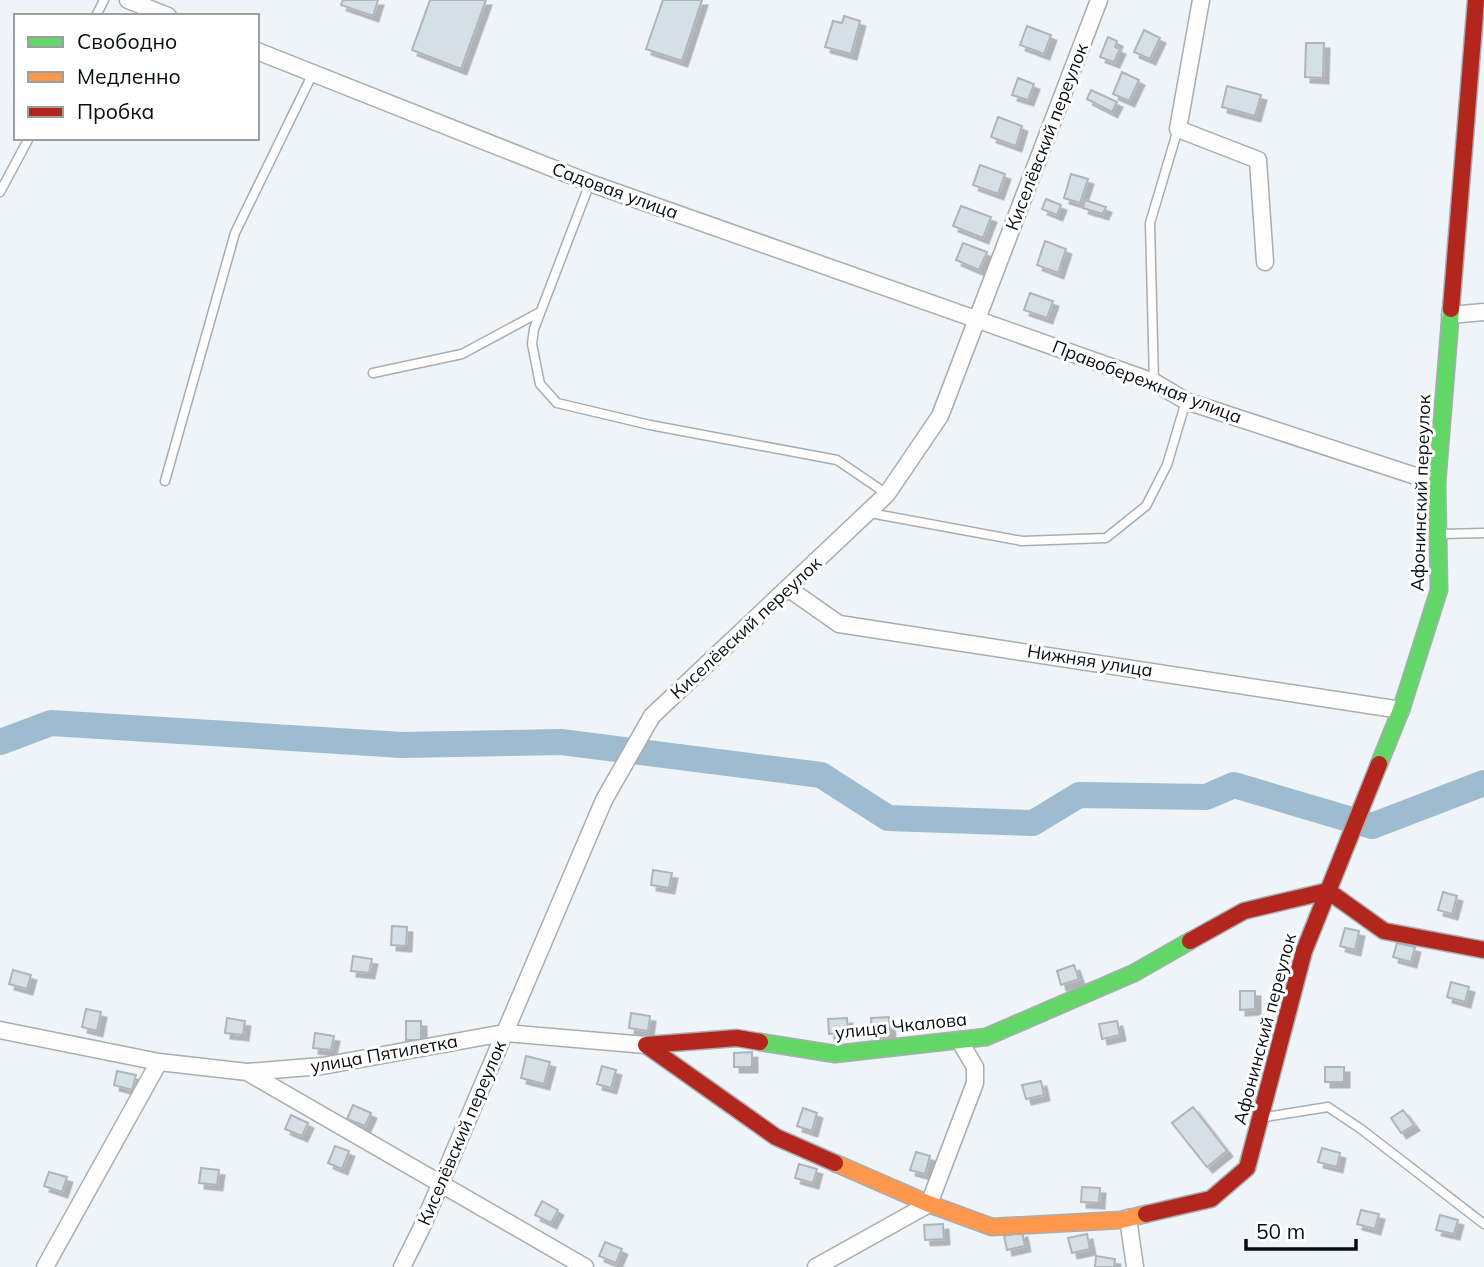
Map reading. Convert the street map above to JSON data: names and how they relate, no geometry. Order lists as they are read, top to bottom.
{
  "streets": {
    "street": [
      "Киселёвский переулок",
      "Садовая улица",
      "Правобережная улица",
      "Афонинский переулок",
      "Нижняя улица",
      "улица Чкалова",
      "улица Пятилетка"
    ]
  },
  "crossings": [
    ["Киселёвский переулок", "Садовая улица"],
    ["Киселёвский переулок", "Правобережная улица"],
    ["Киселёвский переулок", "Нижняя улица"],
    ["Киселёвский переулок", "улица Пятилетка"],
    ["Садовая улица", "Правобережная улица"],
    ["Правобережная улица", "Афонинский переулок"],
    ["Афонинский переулок", "Нижняя улица"],
    ["Афонинский переулок", "улица Чкалова"],
    ["улица Чкалова", "улица Пятилетка"]
  ],
  "legend": ["Свободно", "Медленно", "Пробка"],
  "scale_bar": "50 m"
}
